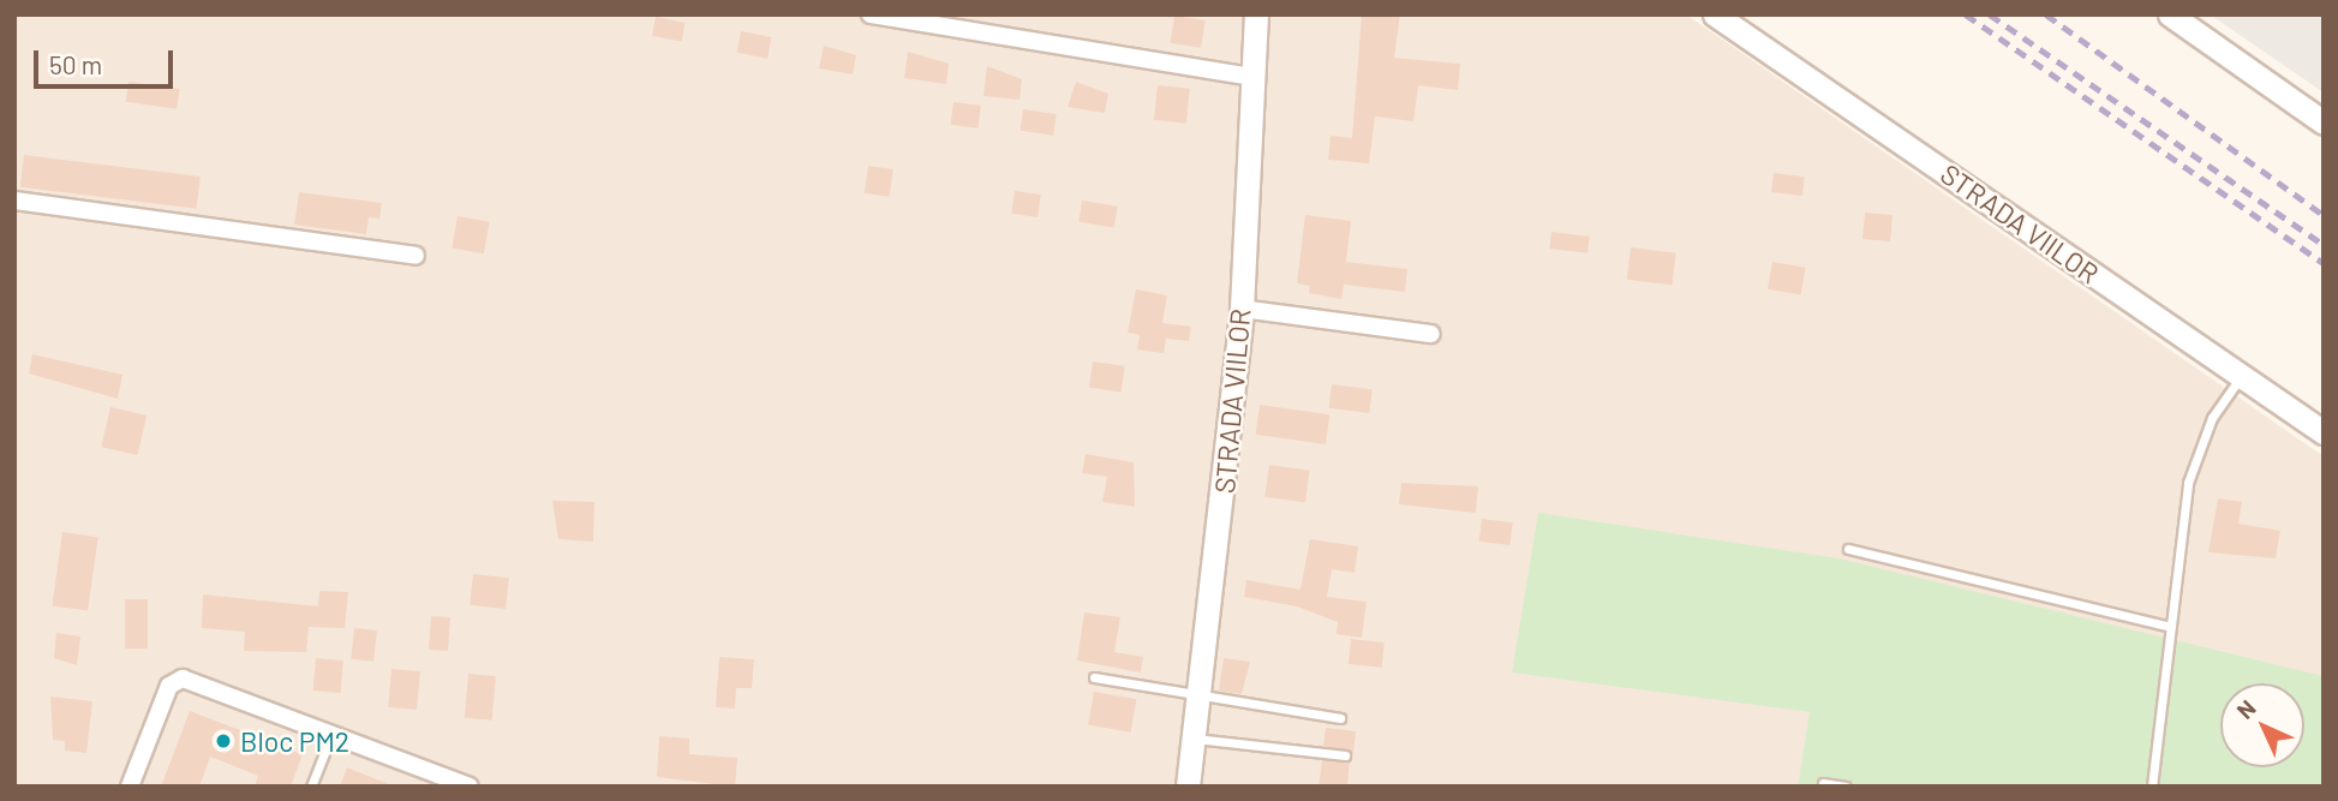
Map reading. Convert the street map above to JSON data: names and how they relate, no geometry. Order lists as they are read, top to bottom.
{
  "streets": {
    "main road": ["STRADA VIILOR"]
  },
  "places": ["Bloc PM2"],
  "scale_bar": "50 m",
  "north": "top left"
}
